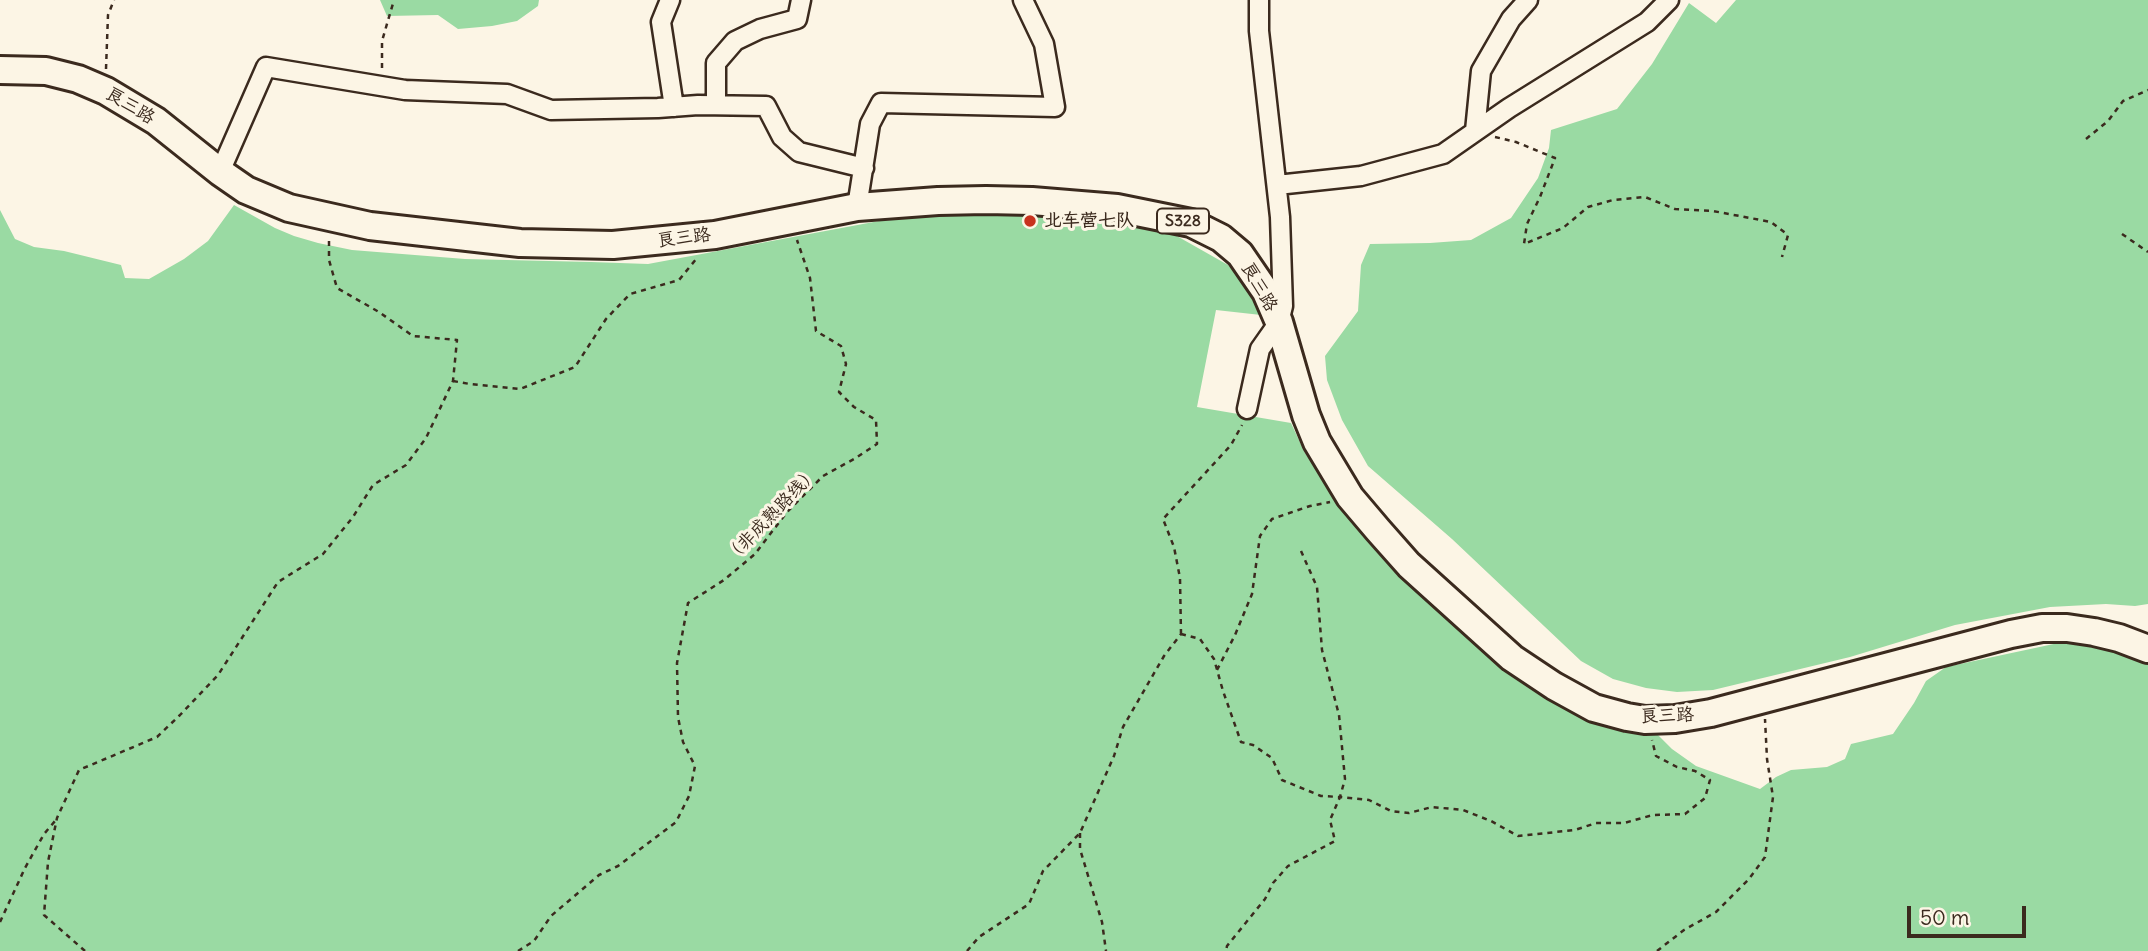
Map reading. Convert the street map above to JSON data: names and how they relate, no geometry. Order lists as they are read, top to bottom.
{
  "streets": {
    "main road": ["良三路", "S328"],
    "path": ["（非成熟路线）"]
  },
  "crossings": [
    ["良三路", "（非成熟路线）"]
  ],
  "places": ["北车营七队"],
  "scale_bar": "50 m"
}
